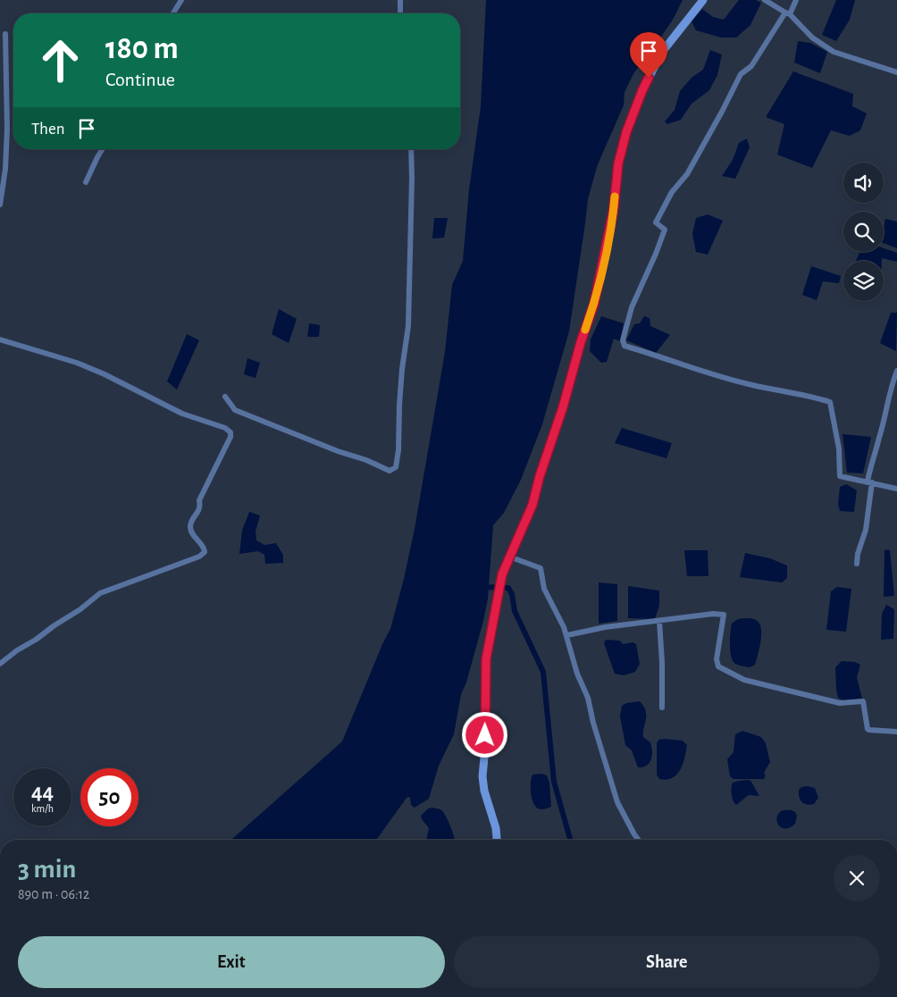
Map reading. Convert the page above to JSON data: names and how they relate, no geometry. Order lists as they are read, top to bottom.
{
  "page": {
    "turn": ["180 m", "Continue"],
    "then": "Then",
    "speed": "44 km/h",
    "limit": "50",
    "heading": ["3 min", "890 m · 06:12"],
    "buttons": ["Exit", "Share"]
  }
}
